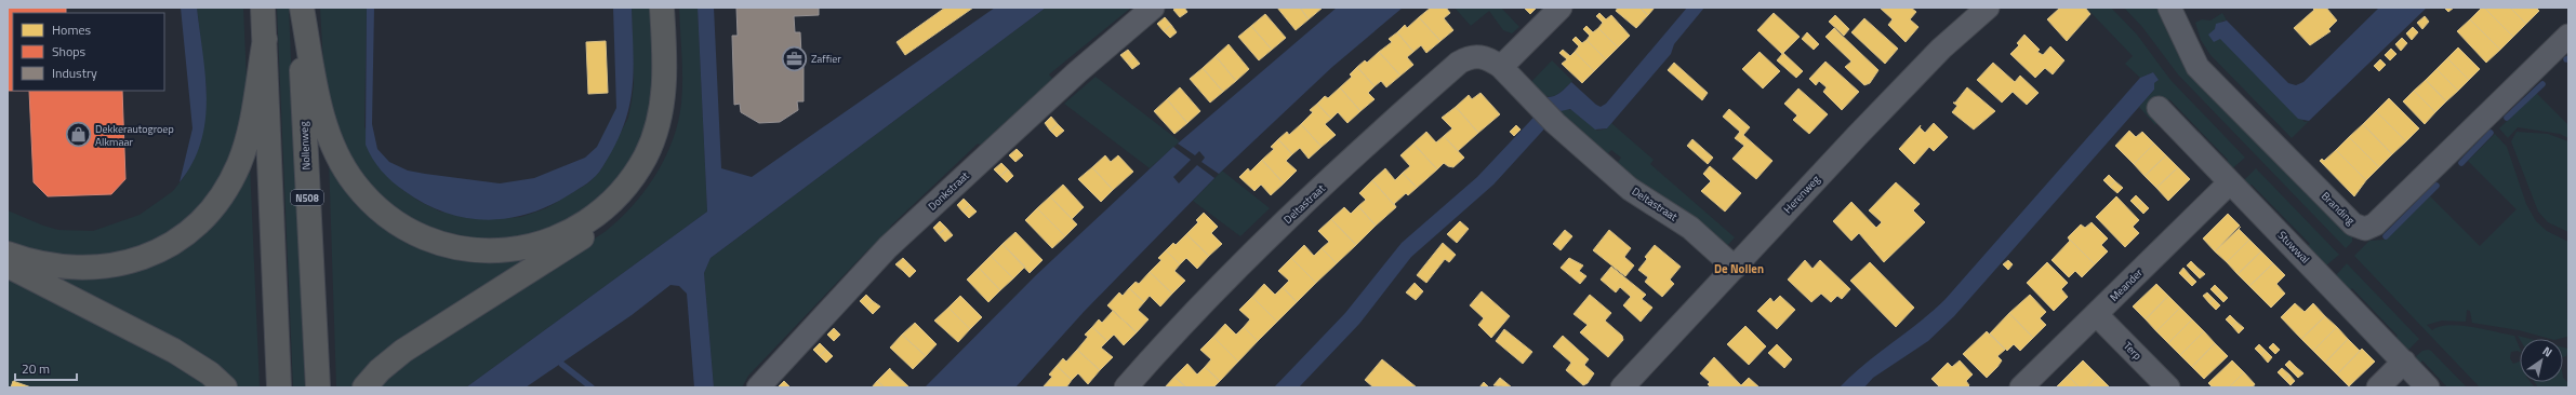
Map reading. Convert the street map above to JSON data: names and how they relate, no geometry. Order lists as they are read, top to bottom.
{
  "streets": {
    "highway": ["Nollenweg", "N508"],
    "street": [
      "Donkstraat",
      "Herenweg",
      "Deltastraat",
      "Branding",
      "Stuwwal",
      "Meander",
      "Terp"
    ]
  },
  "crossings": [
    ["Herenweg", "Deltastraat"],
    ["Stuwwal", "Meander"],
    ["Meander", "Terp"]
  ],
  "districts": ["De Nollen"],
  "places": {
    "office": ["Zaffier"],
    "shop": ["Dekkerautogroep Alkmaar"]
  },
  "legend": ["Homes", "Shops", "Industry"],
  "scale_bar": "20 m",
  "north": "top right"
}
